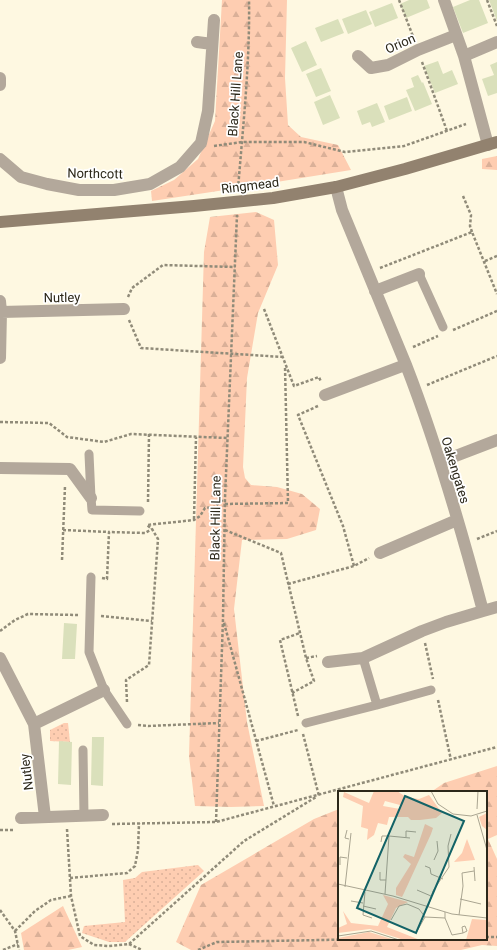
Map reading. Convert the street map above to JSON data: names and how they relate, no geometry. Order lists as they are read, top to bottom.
{
  "streets": {
    "street": [
      "Orion",
      "Northcott",
      "Ringmead",
      "Nutley",
      "Oakengates"
    ],
    "path": ["Black Hill Lane"]
  },
  "crossings": [
    ["Ringmead", "Oakengates"]
  ]
}
